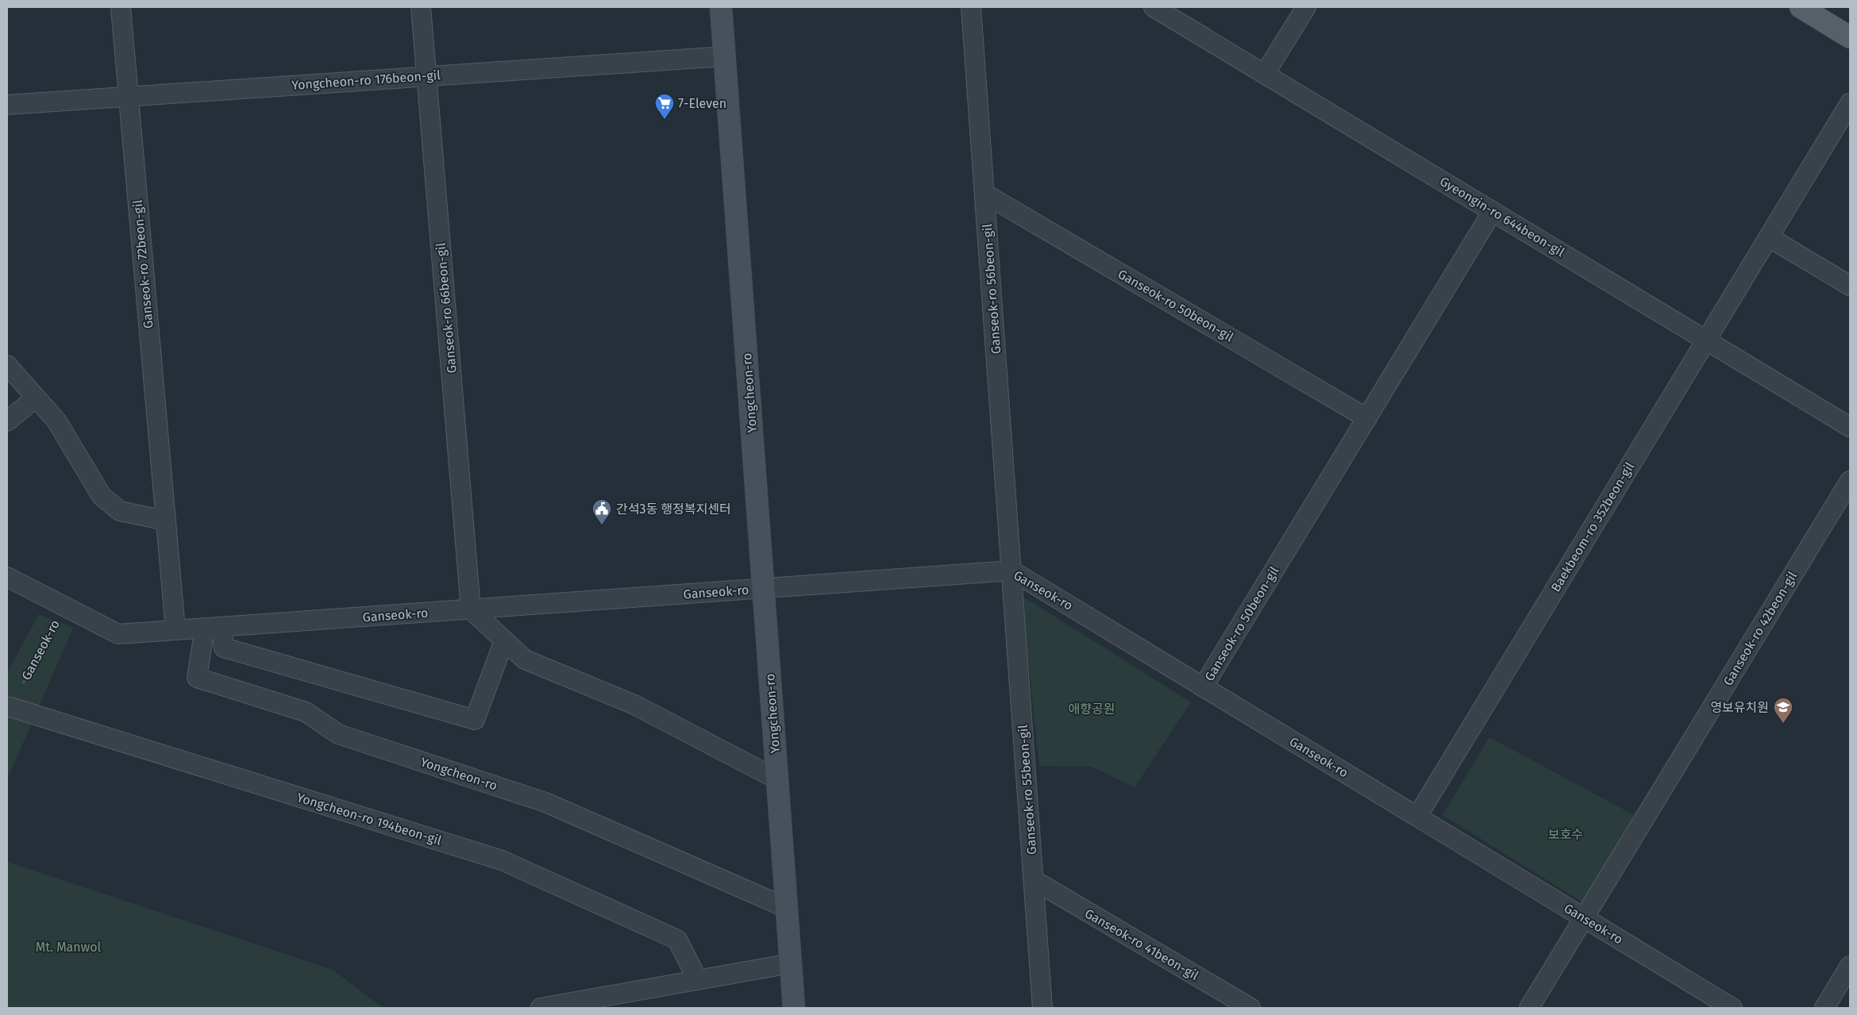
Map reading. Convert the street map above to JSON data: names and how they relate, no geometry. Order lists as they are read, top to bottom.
{
  "streets": {
    "street": ["Yongcheon-ro"],
    "lane": [
      "Yongcheon-ro 176beon-gil",
      "Gyeongin-ro 644beon-gil",
      "Ganseok-ro 72beon-gil",
      "Ganseok-ro 56beon-gil",
      "Ganseok-ro 50beon-gil",
      "Ganseok-ro 66beon-gil",
      "Baekbeom-ro 352beon-gil",
      "Ganseok-ro",
      "Ganseok-ro 42beon-gil",
      "Ganseok-ro 55beon-gil",
      "Yongcheon-ro 194beon-gil",
      "Ganseok-ro 41beon-gil"
    ]
  },
  "crossings": [
    ["Yongcheon-ro 176beon-gil", "Ganseok-ro 72beon-gil"],
    ["Yongcheon-ro 176beon-gil", "Ganseok-ro 66beon-gil"],
    ["Yongcheon-ro 176beon-gil", "Yongcheon-ro"],
    ["Gyeongin-ro 644beon-gil", "Ganseok-ro 50beon-gil"],
    ["Gyeongin-ro 644beon-gil", "Baekbeom-ro 352beon-gil"],
    ["Ganseok-ro 72beon-gil", "Ganseok-ro"],
    ["Ganseok-ro 56beon-gil", "Ganseok-ro 50beon-gil"],
    ["Ganseok-ro 56beon-gil", "Ganseok-ro"],
    ["Ganseok-ro 56beon-gil", "Ganseok-ro 55beon-gil"],
    ["Ganseok-ro 50beon-gil", "Ganseok-ro"],
    ["Ganseok-ro 66beon-gil", "Yongcheon-ro"],
    ["Ganseok-ro 66beon-gil", "Ganseok-ro"],
    ["Yongcheon-ro", "Ganseok-ro"],
    ["Baekbeom-ro 352beon-gil", "Ganseok-ro"],
    ["Ganseok-ro", "Ganseok-ro 42beon-gil"],
    ["Ganseok-ro", "Ganseok-ro 55beon-gil"],
    ["Ganseok-ro", "Yongcheon-ro 194beon-gil"],
    ["Ganseok-ro 55beon-gil", "Ganseok-ro 41beon-gil"]
  ],
  "parks": ["애향공원", "보호수", "Mt. Manwol"],
  "places": {
    "supermarket": ["7-Eleven"],
    "public building": ["간석3동 행정복지센터"],
    "school or university": ["영보유치원"]
  }
}
